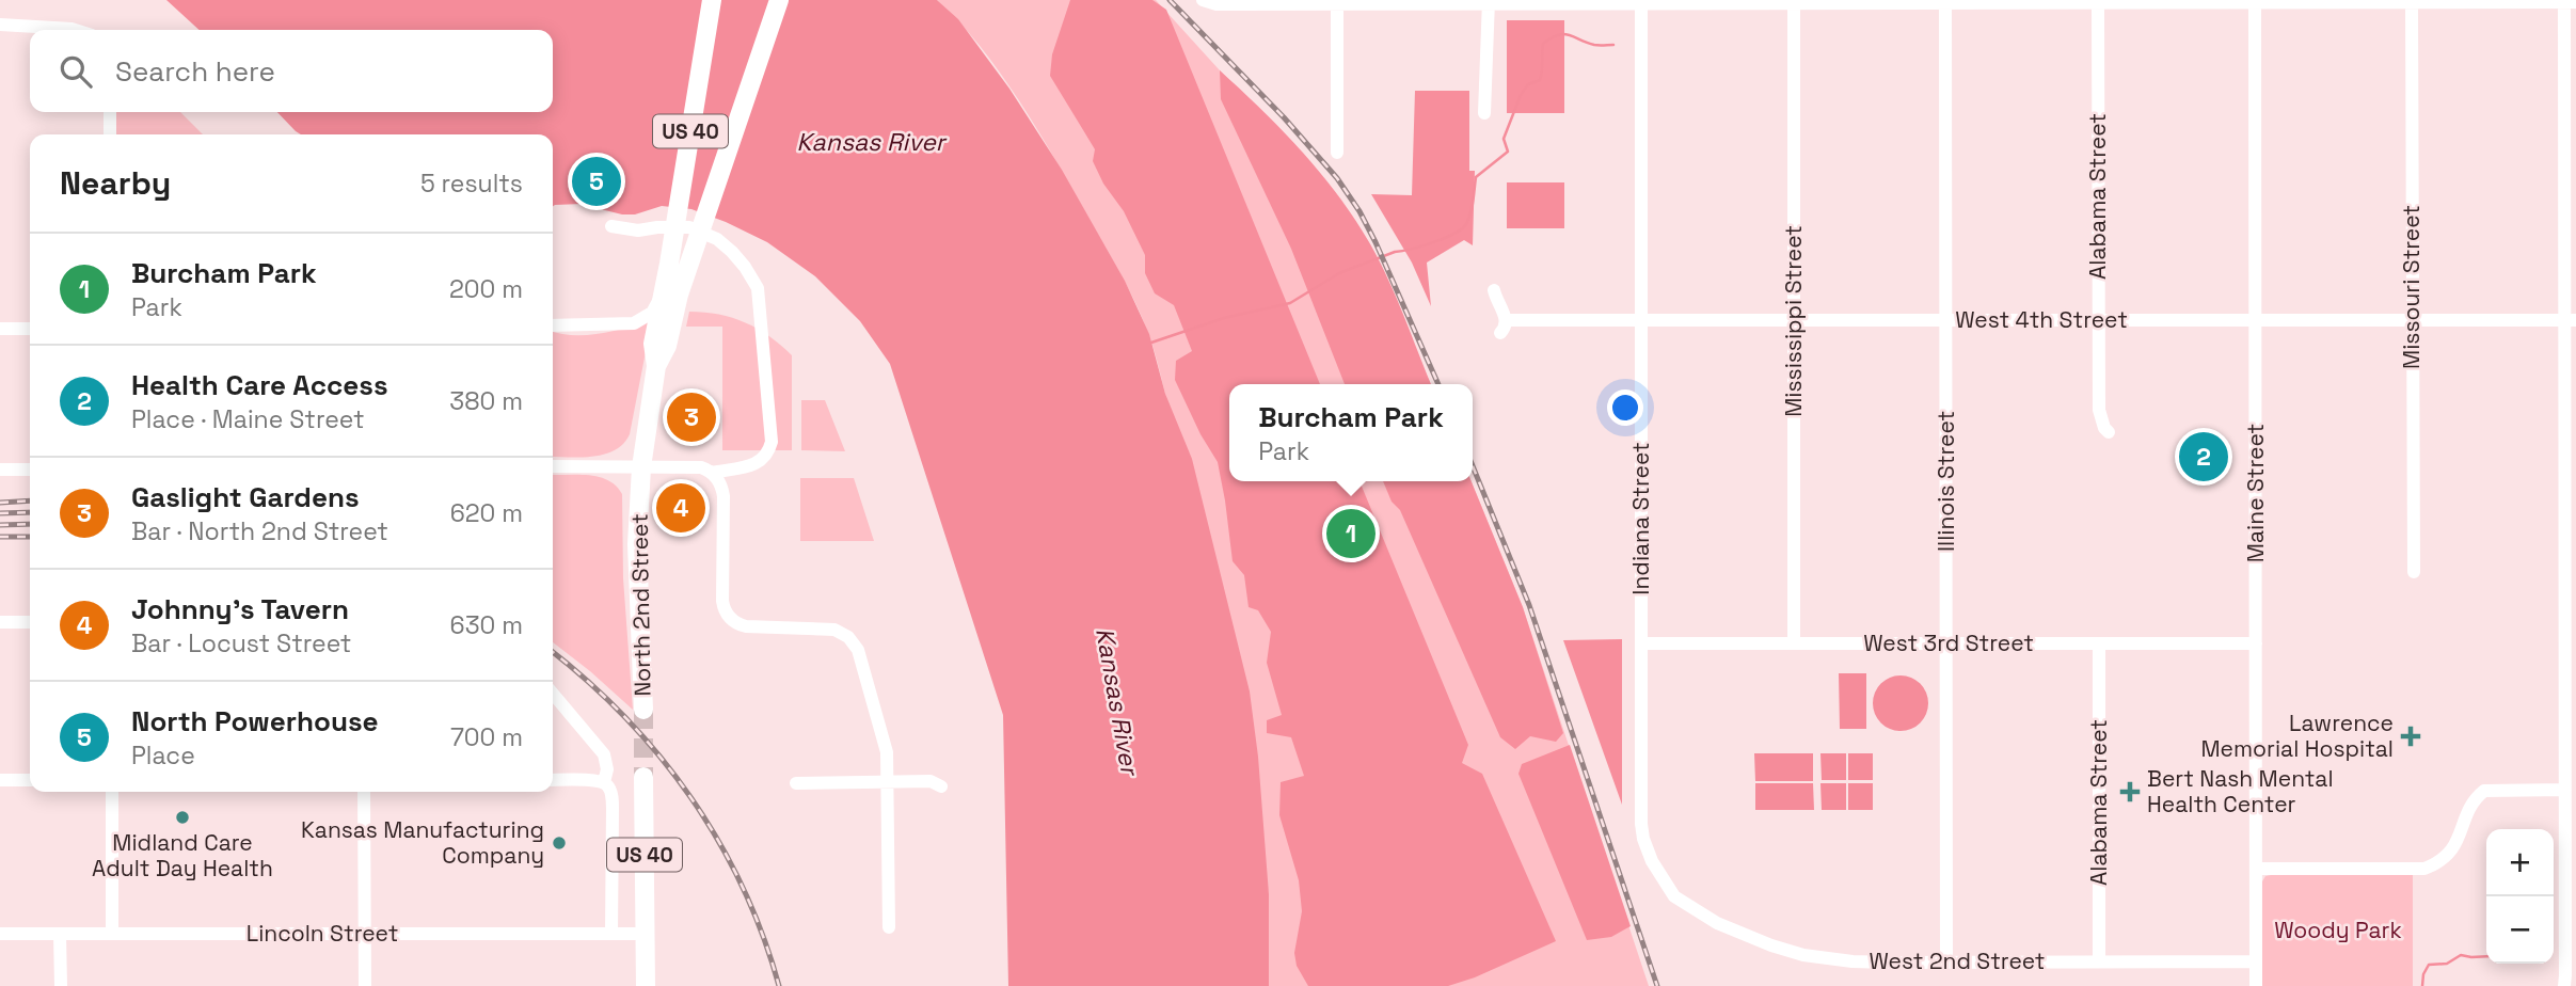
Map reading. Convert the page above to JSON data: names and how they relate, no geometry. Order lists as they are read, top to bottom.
{
  "streets": {
    "highway": ["US 40", "North 2nd Street"],
    "street": [
      "Alabama Street",
      "Missouri Street",
      "West 4th Street",
      "Mississippi Street",
      "Illinois Street",
      "Maine Street",
      "Indiana Street",
      "West 3rd Street",
      "Lincoln Street",
      "West 2nd Street"
    ]
  },
  "crossings": [
    ["US 40", "Lincoln Street"],
    ["Alabama Street", "West 4th Street"],
    ["Alabama Street", "West 3rd Street"],
    ["Alabama Street", "West 2nd Street"],
    ["Missouri Street", "West 4th Street"],
    ["West 4th Street", "Mississippi Street"],
    ["West 4th Street", "Illinois Street"],
    ["West 4th Street", "Maine Street"],
    ["West 4th Street", "Indiana Street"],
    ["Mississippi Street", "West 3rd Street"],
    ["Illinois Street", "West 3rd Street"],
    ["Illinois Street", "West 2nd Street"],
    ["Maine Street", "West 3rd Street"],
    ["Maine Street", "West 2nd Street"],
    ["Indiana Street", "West 3rd Street"],
    ["Indiana Street", "West 2nd Street"]
  ],
  "water": ["Kansas River"],
  "parks": ["Woody Park"],
  "places": {
    "health": ["Lawrence Memorial Hospital", "Bert Nash Mental Health Center"],
    "other": ["Midland Care Adult Day Health", "Kansas Manufacturing Company"]
  },
  "page": {
    "search": "Search here",
    "heading": ["Nearby", "5 results"],
    "pins": [
      "5",
      "3",
      "2",
      "4",
      "1"
    ],
    "list": [
      {
        "mark": "1",
        "name": "Burcham Park",
        "note": "Park",
        "value": "200 m"
      },
      {
        "mark": "2",
        "name": "Health Care Access",
        "note": "Place · Maine Street",
        "value": "380 m"
      },
      {
        "mark": "3",
        "name": "Gaslight Gardens",
        "note": "Bar · North 2nd Street",
        "value": "620 m"
      },
      {
        "mark": "4",
        "name": "Johnny's Tavern",
        "note": "Bar · Locust Street",
        "value": "630 m"
      },
      {
        "mark": "5",
        "name": "North Powerhouse",
        "note": "Place",
        "value": "700 m"
      }
    ],
    "popup": ["Burcham Park", "Park"],
    "map_buttons": ["+", "−"]
  }
}
